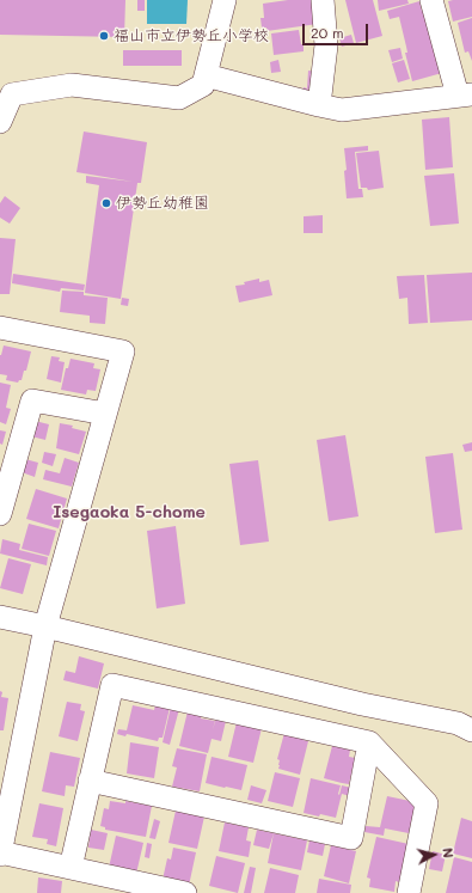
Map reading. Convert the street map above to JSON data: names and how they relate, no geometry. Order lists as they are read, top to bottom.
{
  "districts": ["Isegaoka 5-chome"],
  "places": ["福山市立伊勢丘小学校", "伊勢丘幼稚園"],
  "scale_bar": "20 m",
  "north": "right"
}
